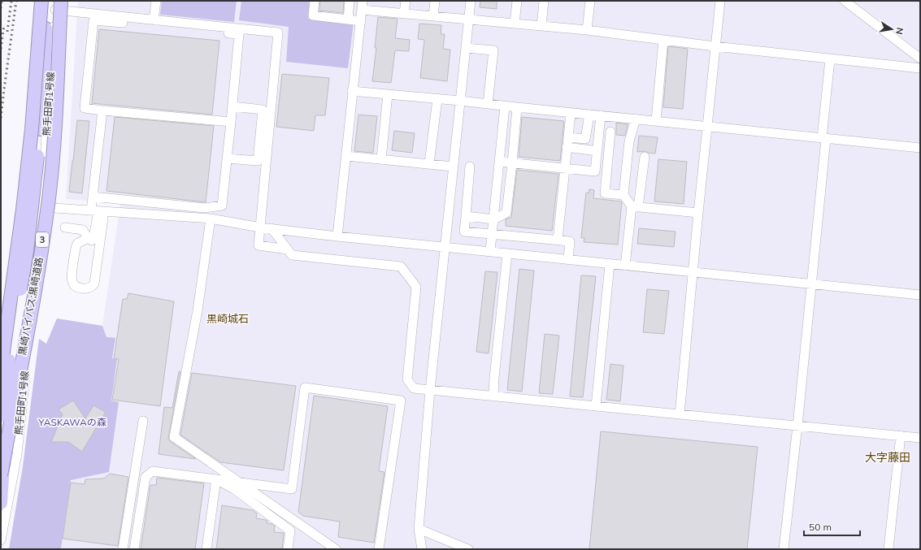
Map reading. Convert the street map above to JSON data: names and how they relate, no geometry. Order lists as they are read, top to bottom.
{
  "streets": {
    "highway": ["3", "黒崎バイパス;黒崎道路"],
    "street": ["熊手田町1号線"]
  },
  "crossings": [
    ["熊手田町1号線", "黒崎バイパス;黒崎道路"]
  ],
  "districts": ["黒崎城石", "大字藤田"],
  "parks": ["YASKAWAの森"],
  "scale_bar": "50 m",
  "north": "right"
}
